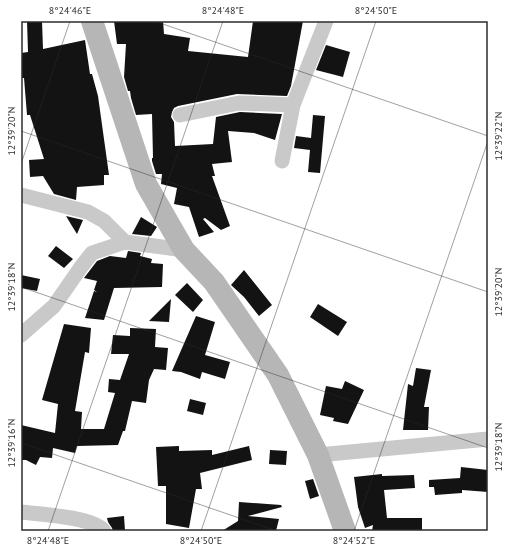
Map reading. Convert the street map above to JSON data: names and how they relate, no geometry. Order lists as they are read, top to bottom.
{
  "coordinates": [
    "8°24'46\"E",
    "8°24'48\"E",
    "8°24'50\"E",
    "12°39'20\"N",
    "12°39'22\"N",
    "12°39'18\"N",
    "12°39'16\"N",
    "8°24'52\"E"
  ]
}
